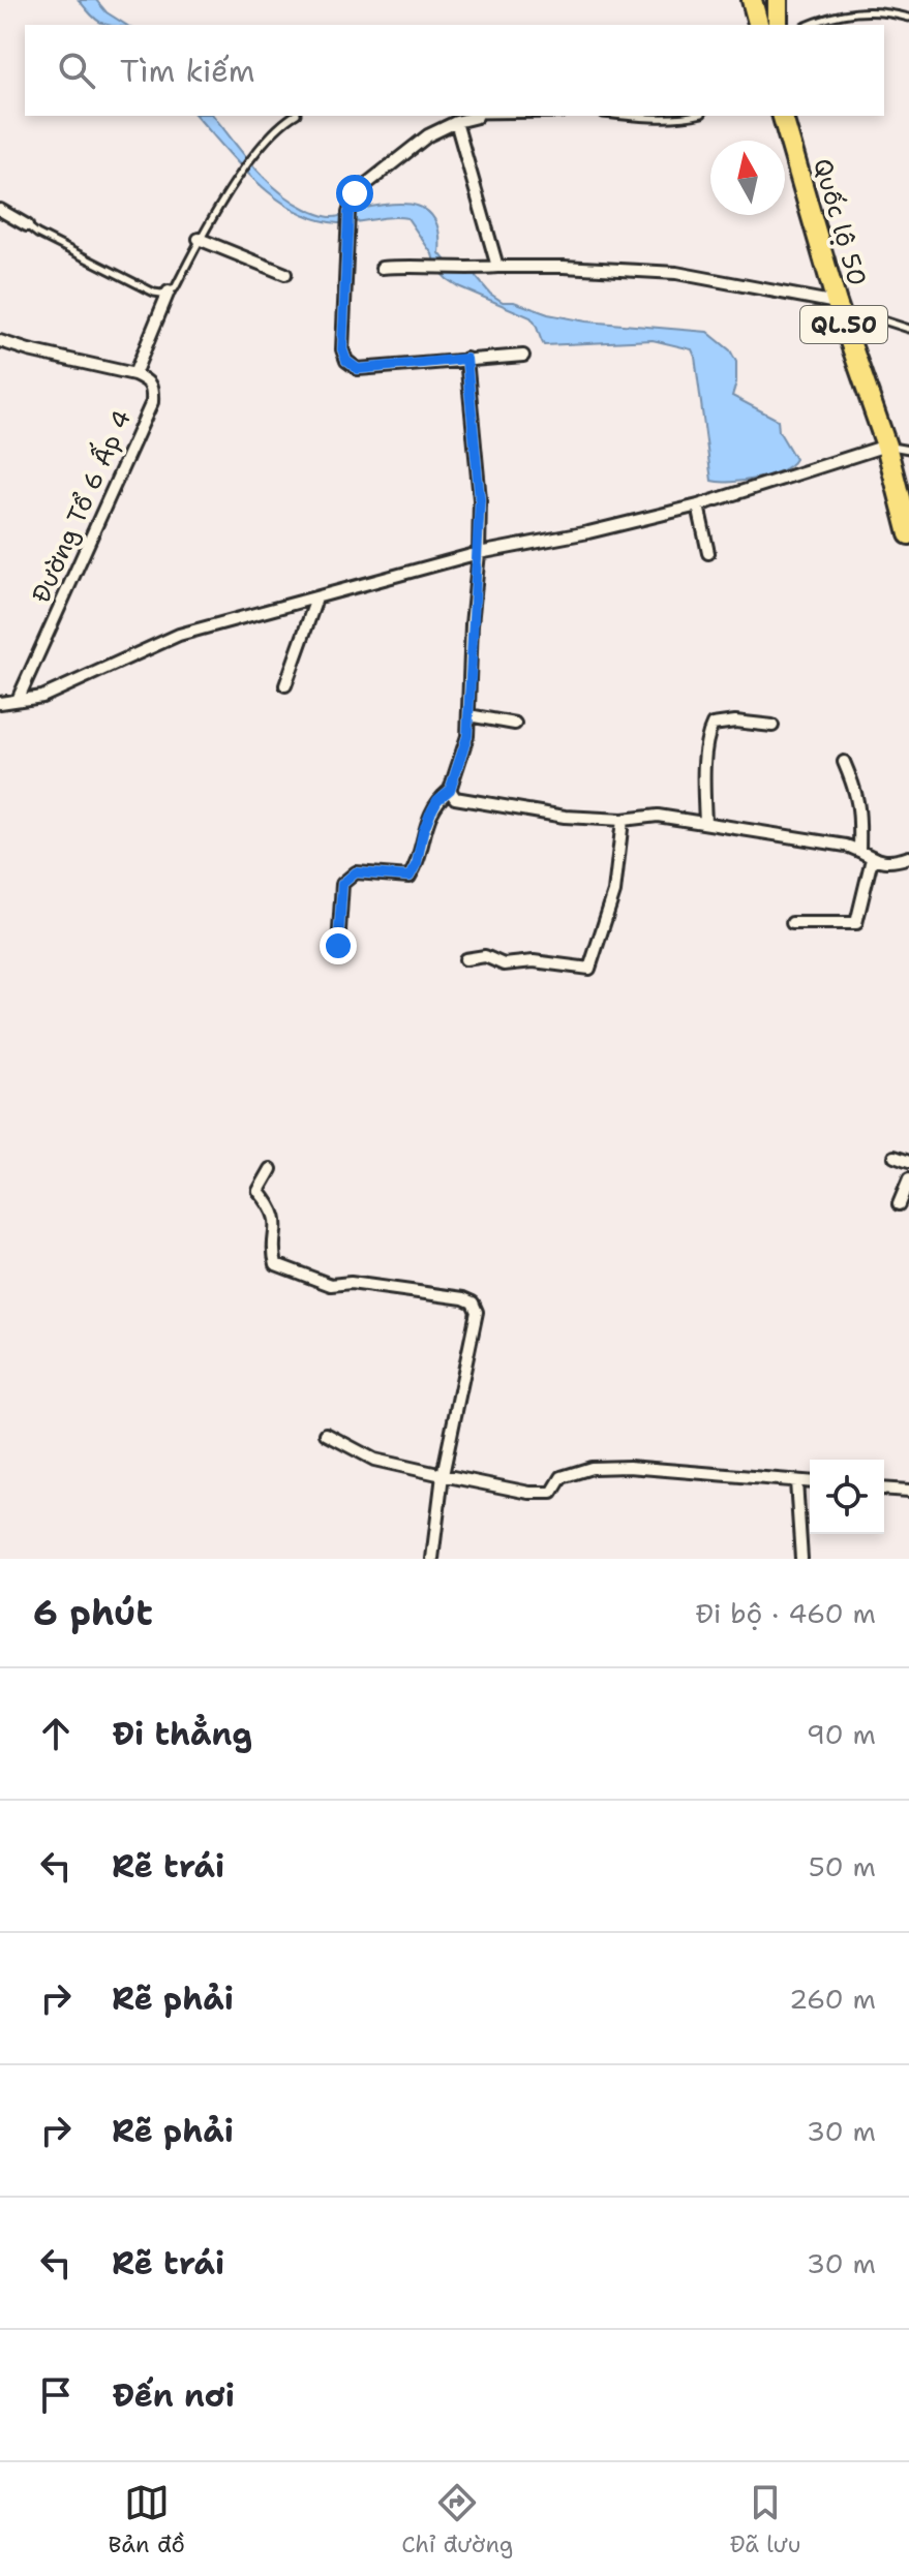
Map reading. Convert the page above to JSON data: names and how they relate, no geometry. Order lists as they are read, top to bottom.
{
  "streets": {
    "highway": ["Quốc lộ 50", "QL.50"],
    "street": ["Đường Tổ 6 Ấp 4"]
  },
  "north": "top",
  "page": {
    "search": "Tìm kiếm",
    "heading": ["6 phút", "Đi bộ · 460 m"],
    "list": [
      ["Đi thẳng", "90 m"],
      ["Rẽ trái", "50 m"],
      ["Rẽ phải", "260 m"],
      ["Rẽ phải", "30 m"],
      ["Rẽ trái", "30 m"],
      "Đến nơi"
    ],
    "nav": ["Bản đồ", "Chỉ đường", "Đã lưu"]
  }
}
